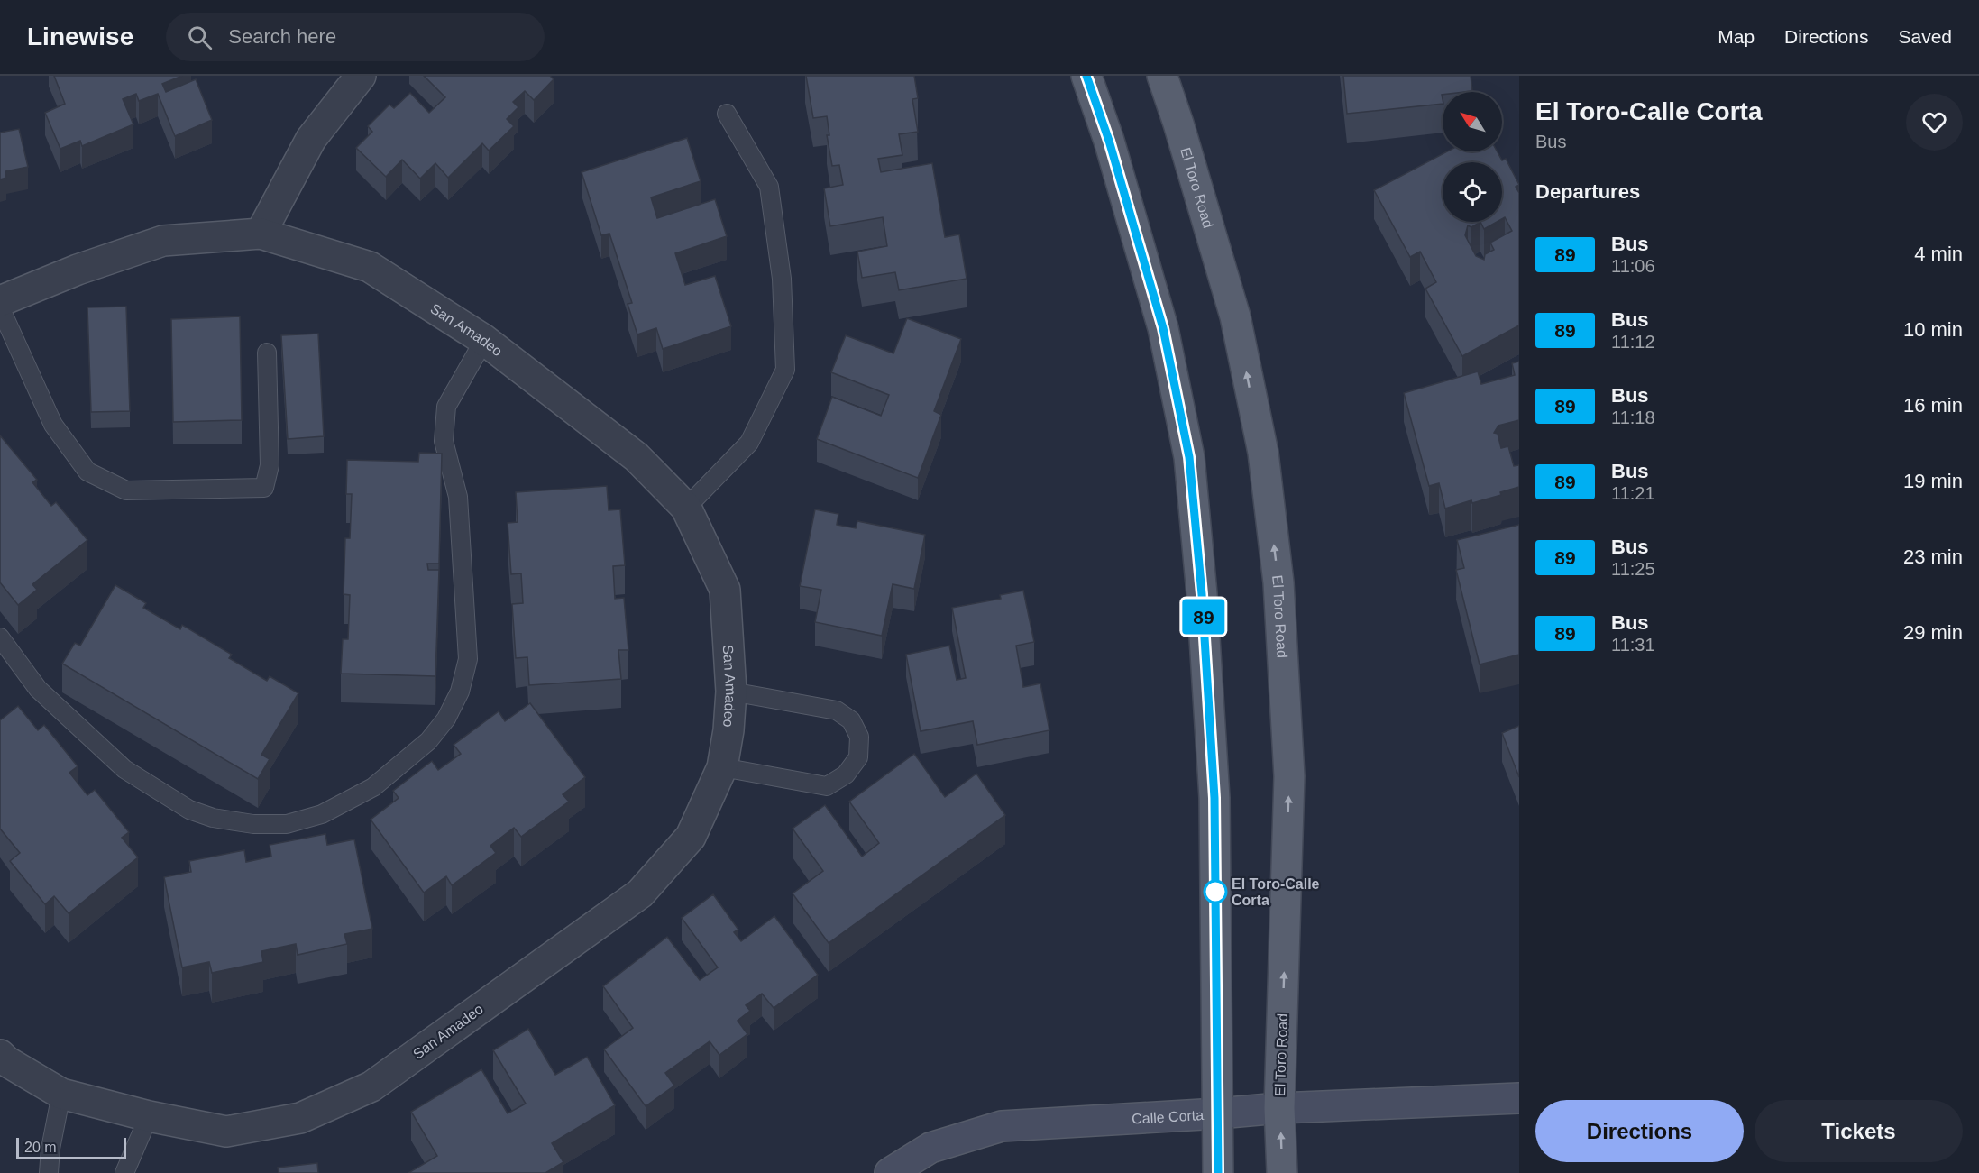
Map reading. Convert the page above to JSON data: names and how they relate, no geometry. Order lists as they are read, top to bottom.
{
  "streets": {
    "main road": ["El Toro Road"],
    "street": ["San Amadeo", "Calle Corta"]
  },
  "crossings": [
    ["El Toro Road", "Calle Corta"]
  ],
  "places": ["El Toro-Calle Corta"],
  "lines": ["bus line 89"],
  "scale_bar": "20 m",
  "north": "top left",
  "page": {
    "header": "Linewise",
    "search": "Search here",
    "nav": ["Map", "Directions", "Saved"],
    "on_map": "89",
    "heading": [
      ["El Toro-Calle Corta", "Bus"],
      "Departures"
    ],
    "list": [
      {
        "mark": "89",
        "name": "Bus",
        "note": "11:06",
        "value": "4 min"
      },
      {
        "mark": "89",
        "name": "Bus",
        "note": "11:12",
        "value": "10 min"
      },
      {
        "mark": "89",
        "name": "Bus",
        "note": "11:18",
        "value": "16 min"
      },
      {
        "mark": "89",
        "name": "Bus",
        "note": "11:21",
        "value": "19 min"
      },
      {
        "mark": "89",
        "name": "Bus",
        "note": "11:25",
        "value": "23 min"
      },
      {
        "mark": "89",
        "name": "Bus",
        "note": "11:31",
        "value": "29 min"
      }
    ],
    "buttons": ["Directions", "Tickets"],
    "scale": "20 m"
  }
}
